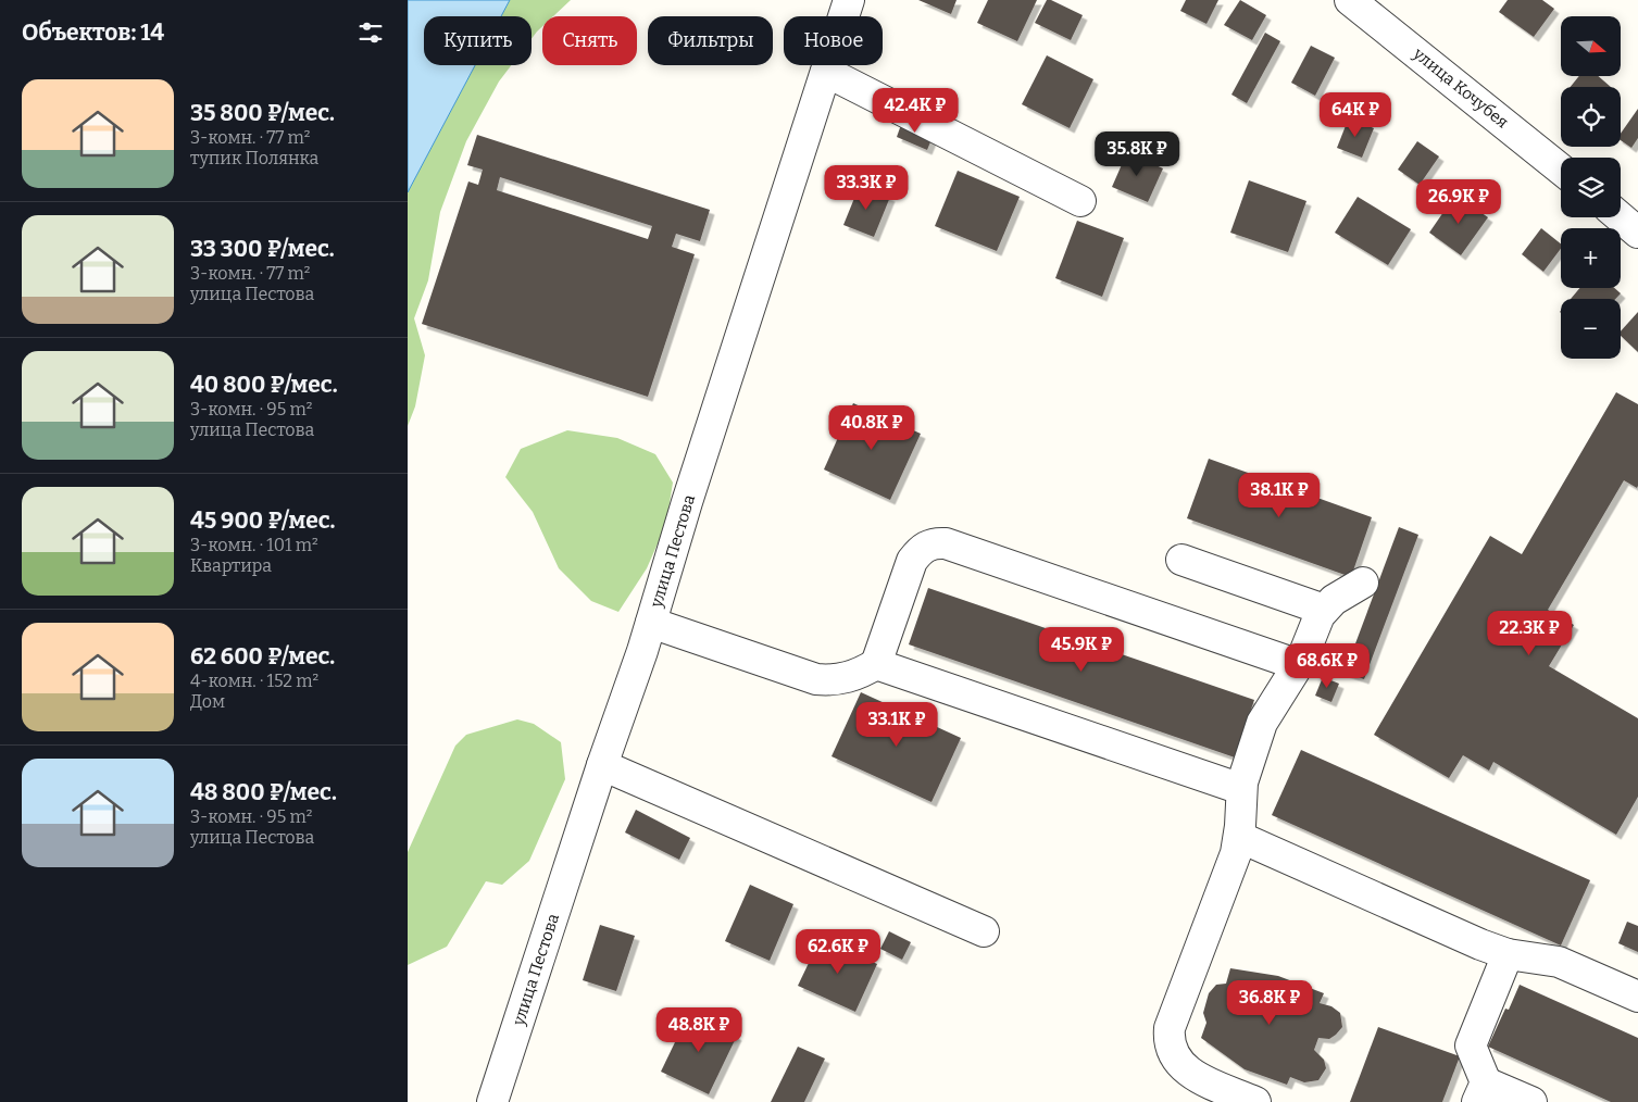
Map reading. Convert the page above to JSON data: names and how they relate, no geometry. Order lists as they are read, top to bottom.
{
  "streets": {
    "street": ["улица Кочубея", "улица Пестова"]
  },
  "north": "right",
  "page": {
    "heading": "Объектов: 14",
    "map_buttons": ["+", "−"],
    "chip": [
      "Купить",
      "Снять",
      "Фильтры",
      "Новое"
    ],
    "list": [
      {
        "name": "35 800 ₽/мес.",
        "note": "3-комн. · 77 m² · тупик Полянка"
      },
      {
        "name": "33 300 ₽/мес.",
        "note": "3-комн. · 77 m² · улица Пестова"
      },
      {
        "name": "40 800 ₽/мес.",
        "note": "3-комн. · 95 m² · улица Пестова"
      },
      {
        "name": "45 900 ₽/мес.",
        "note": "3-комн. · 101 m² · Квартира"
      },
      {
        "name": "62 600 ₽/мес.",
        "note": "4-комн. · 152 m² · Дом"
      },
      {
        "name": "48 800 ₽/мес.",
        "note": "3-комн. · 95 m² · улица Пестова"
      }
    ],
    "price": [
      "42.4K ₽",
      "64K ₽",
      "35.8K ₽",
      "33.3K ₽",
      "26.9K ₽",
      "40.8K ₽",
      "38.1K ₽",
      "22.3K ₽",
      "45.9K ₽",
      "68.6K ₽",
      "33.1K ₽",
      "62.6K ₽",
      "36.8K ₽",
      "48.8K ₽"
    ]
  }
}
